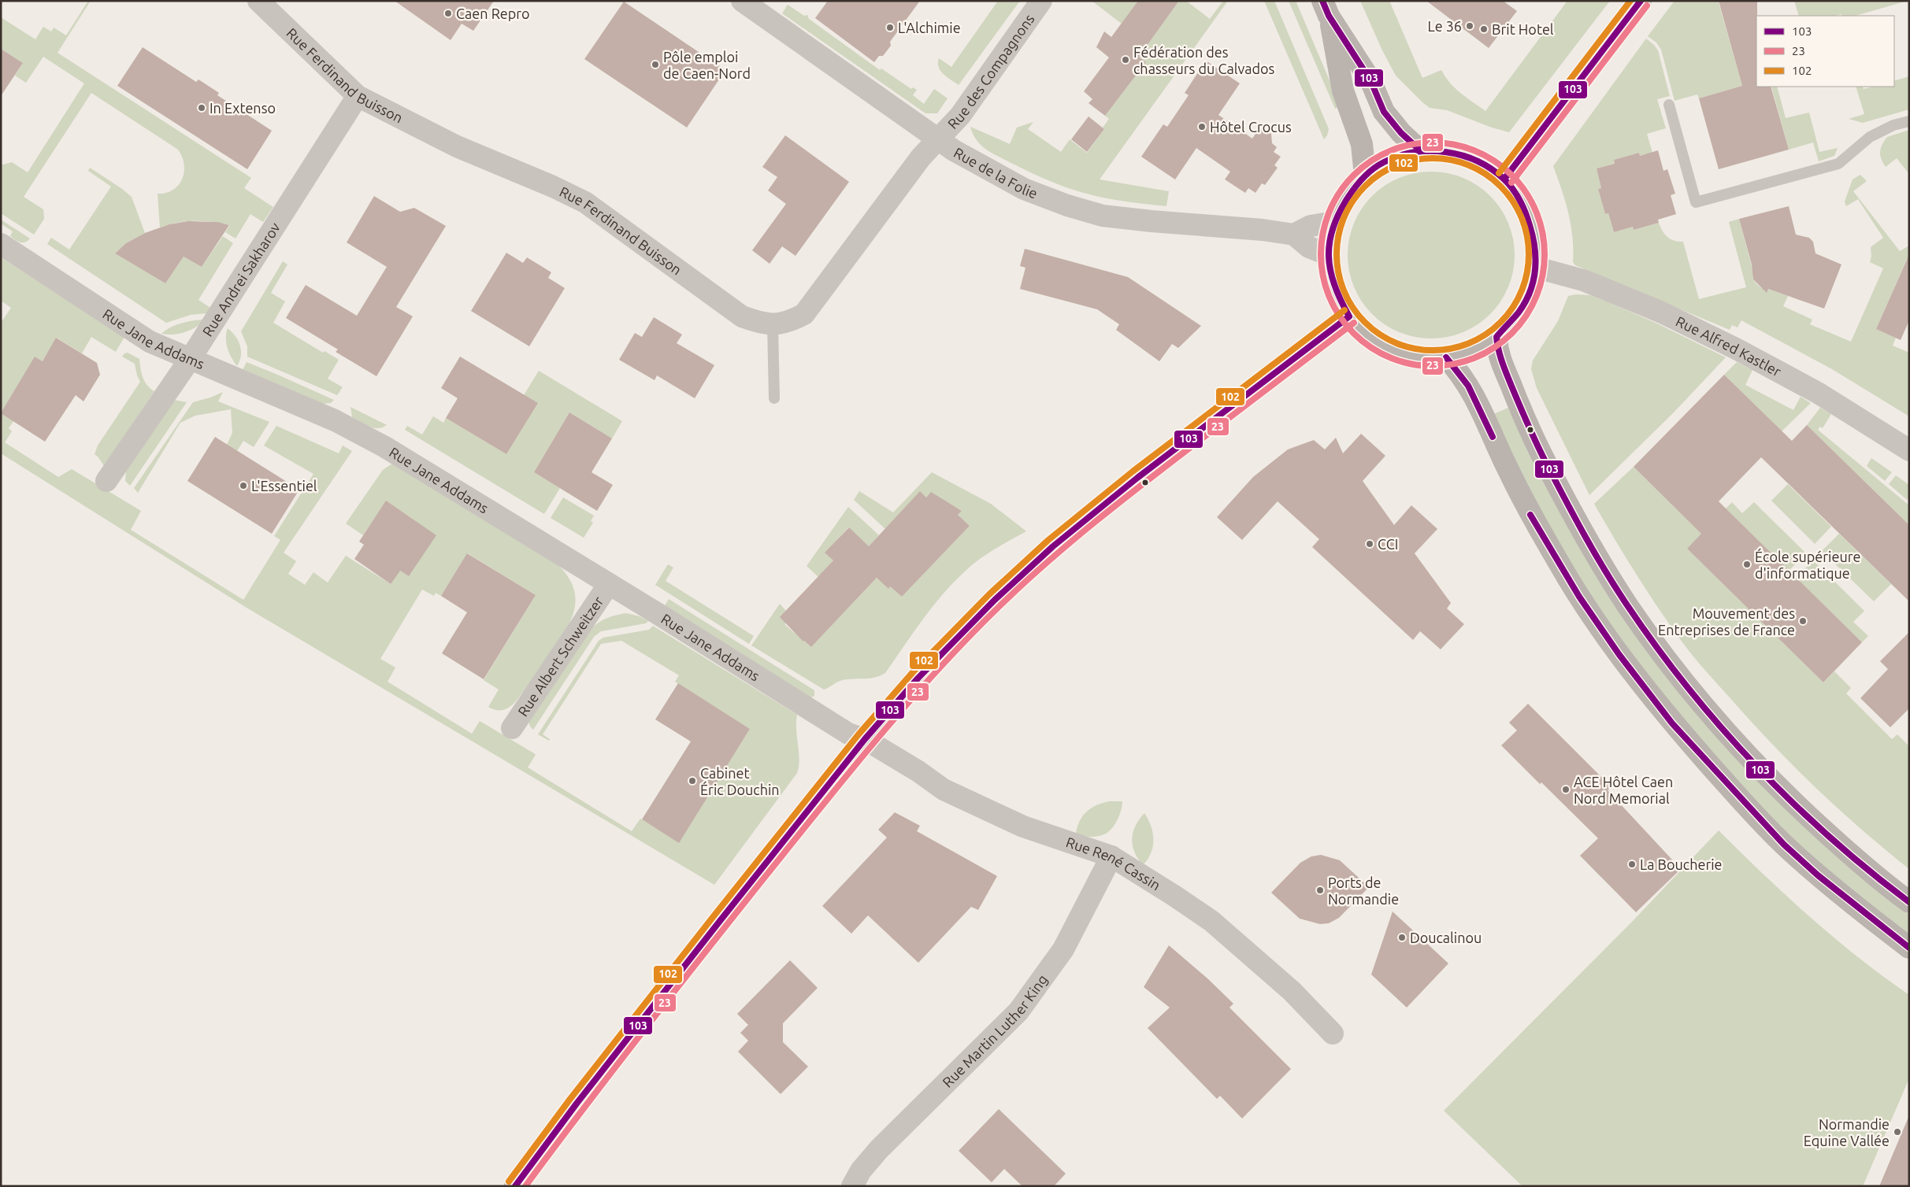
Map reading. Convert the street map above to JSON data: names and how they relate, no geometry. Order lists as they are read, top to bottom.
{
  "streets": {
    "street": [
      "Rue des Compagnons",
      "Rue Ferdinand Buisson",
      "Rue de la Folie",
      "Rue Andrei Sakharov",
      "Rue Jane Addams",
      "Rue Alfred Kastler",
      "Rue Albert Schweitzer",
      "Rue René Cassin",
      "Rue Martin Luther King"
    ]
  },
  "crossings": [
    ["Rue des Compagnons", "Rue Ferdinand Buisson"],
    ["Rue des Compagnons", "Rue de la Folie"],
    ["Rue Ferdinand Buisson", "Rue de la Folie"],
    ["Rue Ferdinand Buisson", "Rue Andrei Sakharov"],
    ["Rue Andrei Sakharov", "Rue Jane Addams"],
    ["Rue Jane Addams", "Rue Albert Schweitzer"],
    ["Rue Jane Addams", "Rue René Cassin"],
    ["Rue René Cassin", "Rue Martin Luther King"]
  ],
  "places": [
    "Caen Repro",
    "Le 36",
    "L'Alchimie",
    "Brit Hotel",
    "Fédération des chasseurs du Calvados",
    "Pôle emploi de Caen-Nord",
    "In Extenso",
    "Hôtel Crocus",
    "L'Essentiel",
    "CCI",
    "École supérieure d'informatique",
    "Mouvement des Entreprises de France",
    "Cabinet Éric Douchin",
    "ACE Hôtel Caen Nord Memorial",
    "La Boucherie",
    "Ports de Normandie",
    "Doucalinou",
    "Normandie Equine Vallée"
  ],
  "lines": ["transit line 103", "transit line 102", "transit line 23"],
  "legend": ["103", "23", "102"]
}
